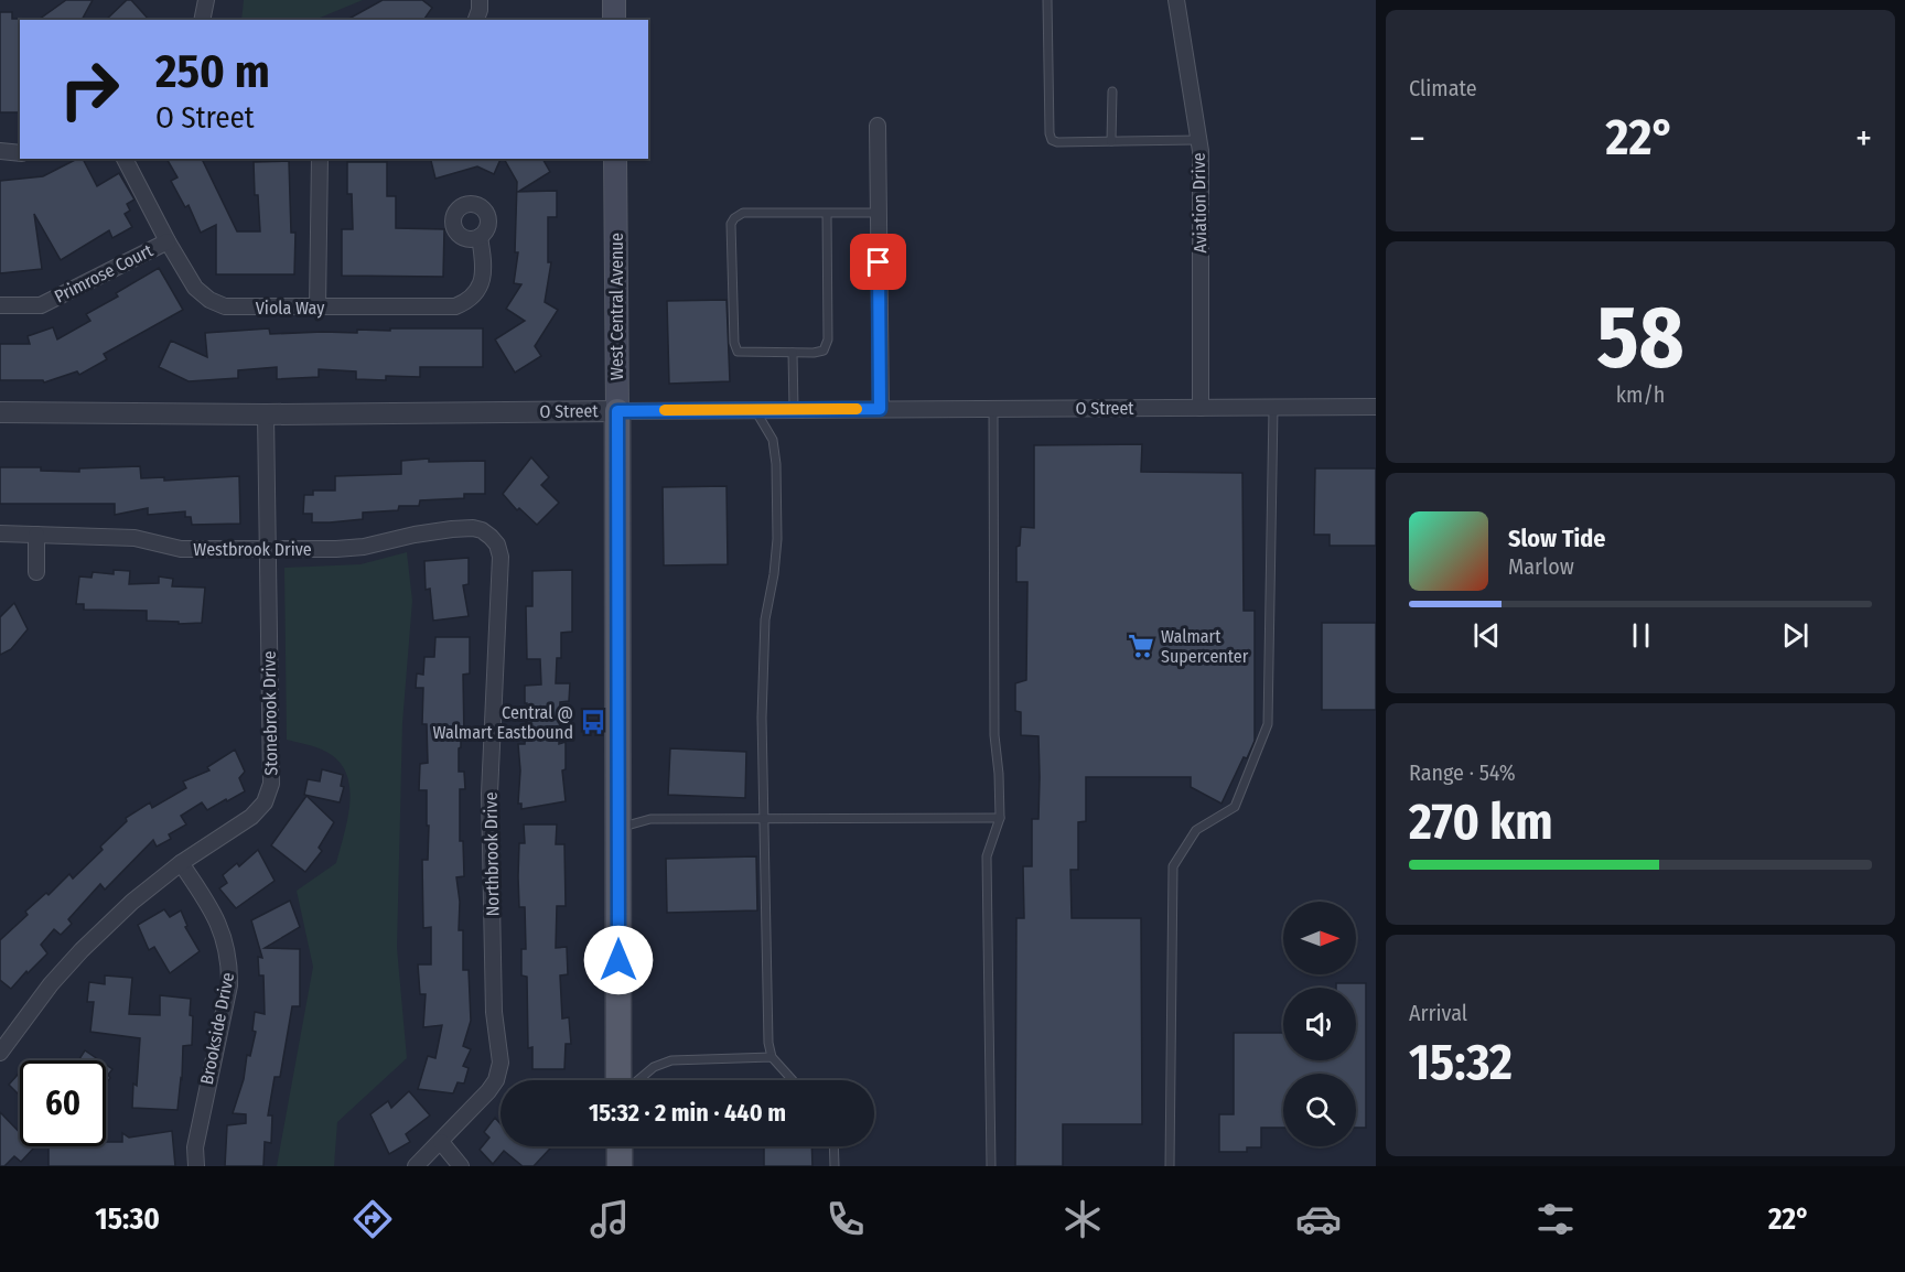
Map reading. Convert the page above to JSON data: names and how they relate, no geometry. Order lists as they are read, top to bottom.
{
  "streets": {
    "main road": ["West Central Avenue"],
    "street": [
      "Aviation Drive",
      "Primrose Court",
      "Viola Way",
      "O Street",
      "Westbrook Drive",
      "Stonebrook Drive",
      "Northbrook Drive",
      "Brookside Drive"
    ]
  },
  "crossings": [
    ["Aviation Drive", "O Street"],
    ["Primrose Court", "Viola Way"],
    ["West Central Avenue", "O Street"],
    ["O Street", "Stonebrook Drive"],
    ["Westbrook Drive", "Stonebrook Drive"],
    ["Westbrook Drive", "Northbrook Drive"],
    ["Stonebrook Drive", "Brookside Drive"]
  ],
  "places": {
    "supermarket": ["Walmart Supercenter"],
    "bus stop": ["Central @ Walmart Eastbound"]
  },
  "north": "right",
  "page": {
    "tile": [
      "Climate",
      ["58", "km/h"],
      ["Range · 54%", "270 km"],
      ["Arrival", "15:32"]
    ],
    "turn": ["250 m", "O Street"],
    "heat": ["−", "22°", "+"],
    "song": ["Slow Tide", "Marlow"],
    "limit": "60",
    "trip": "15:32 · 2 min · 440 m",
    "tabs": ["15:30", "22°"]
  }
}
